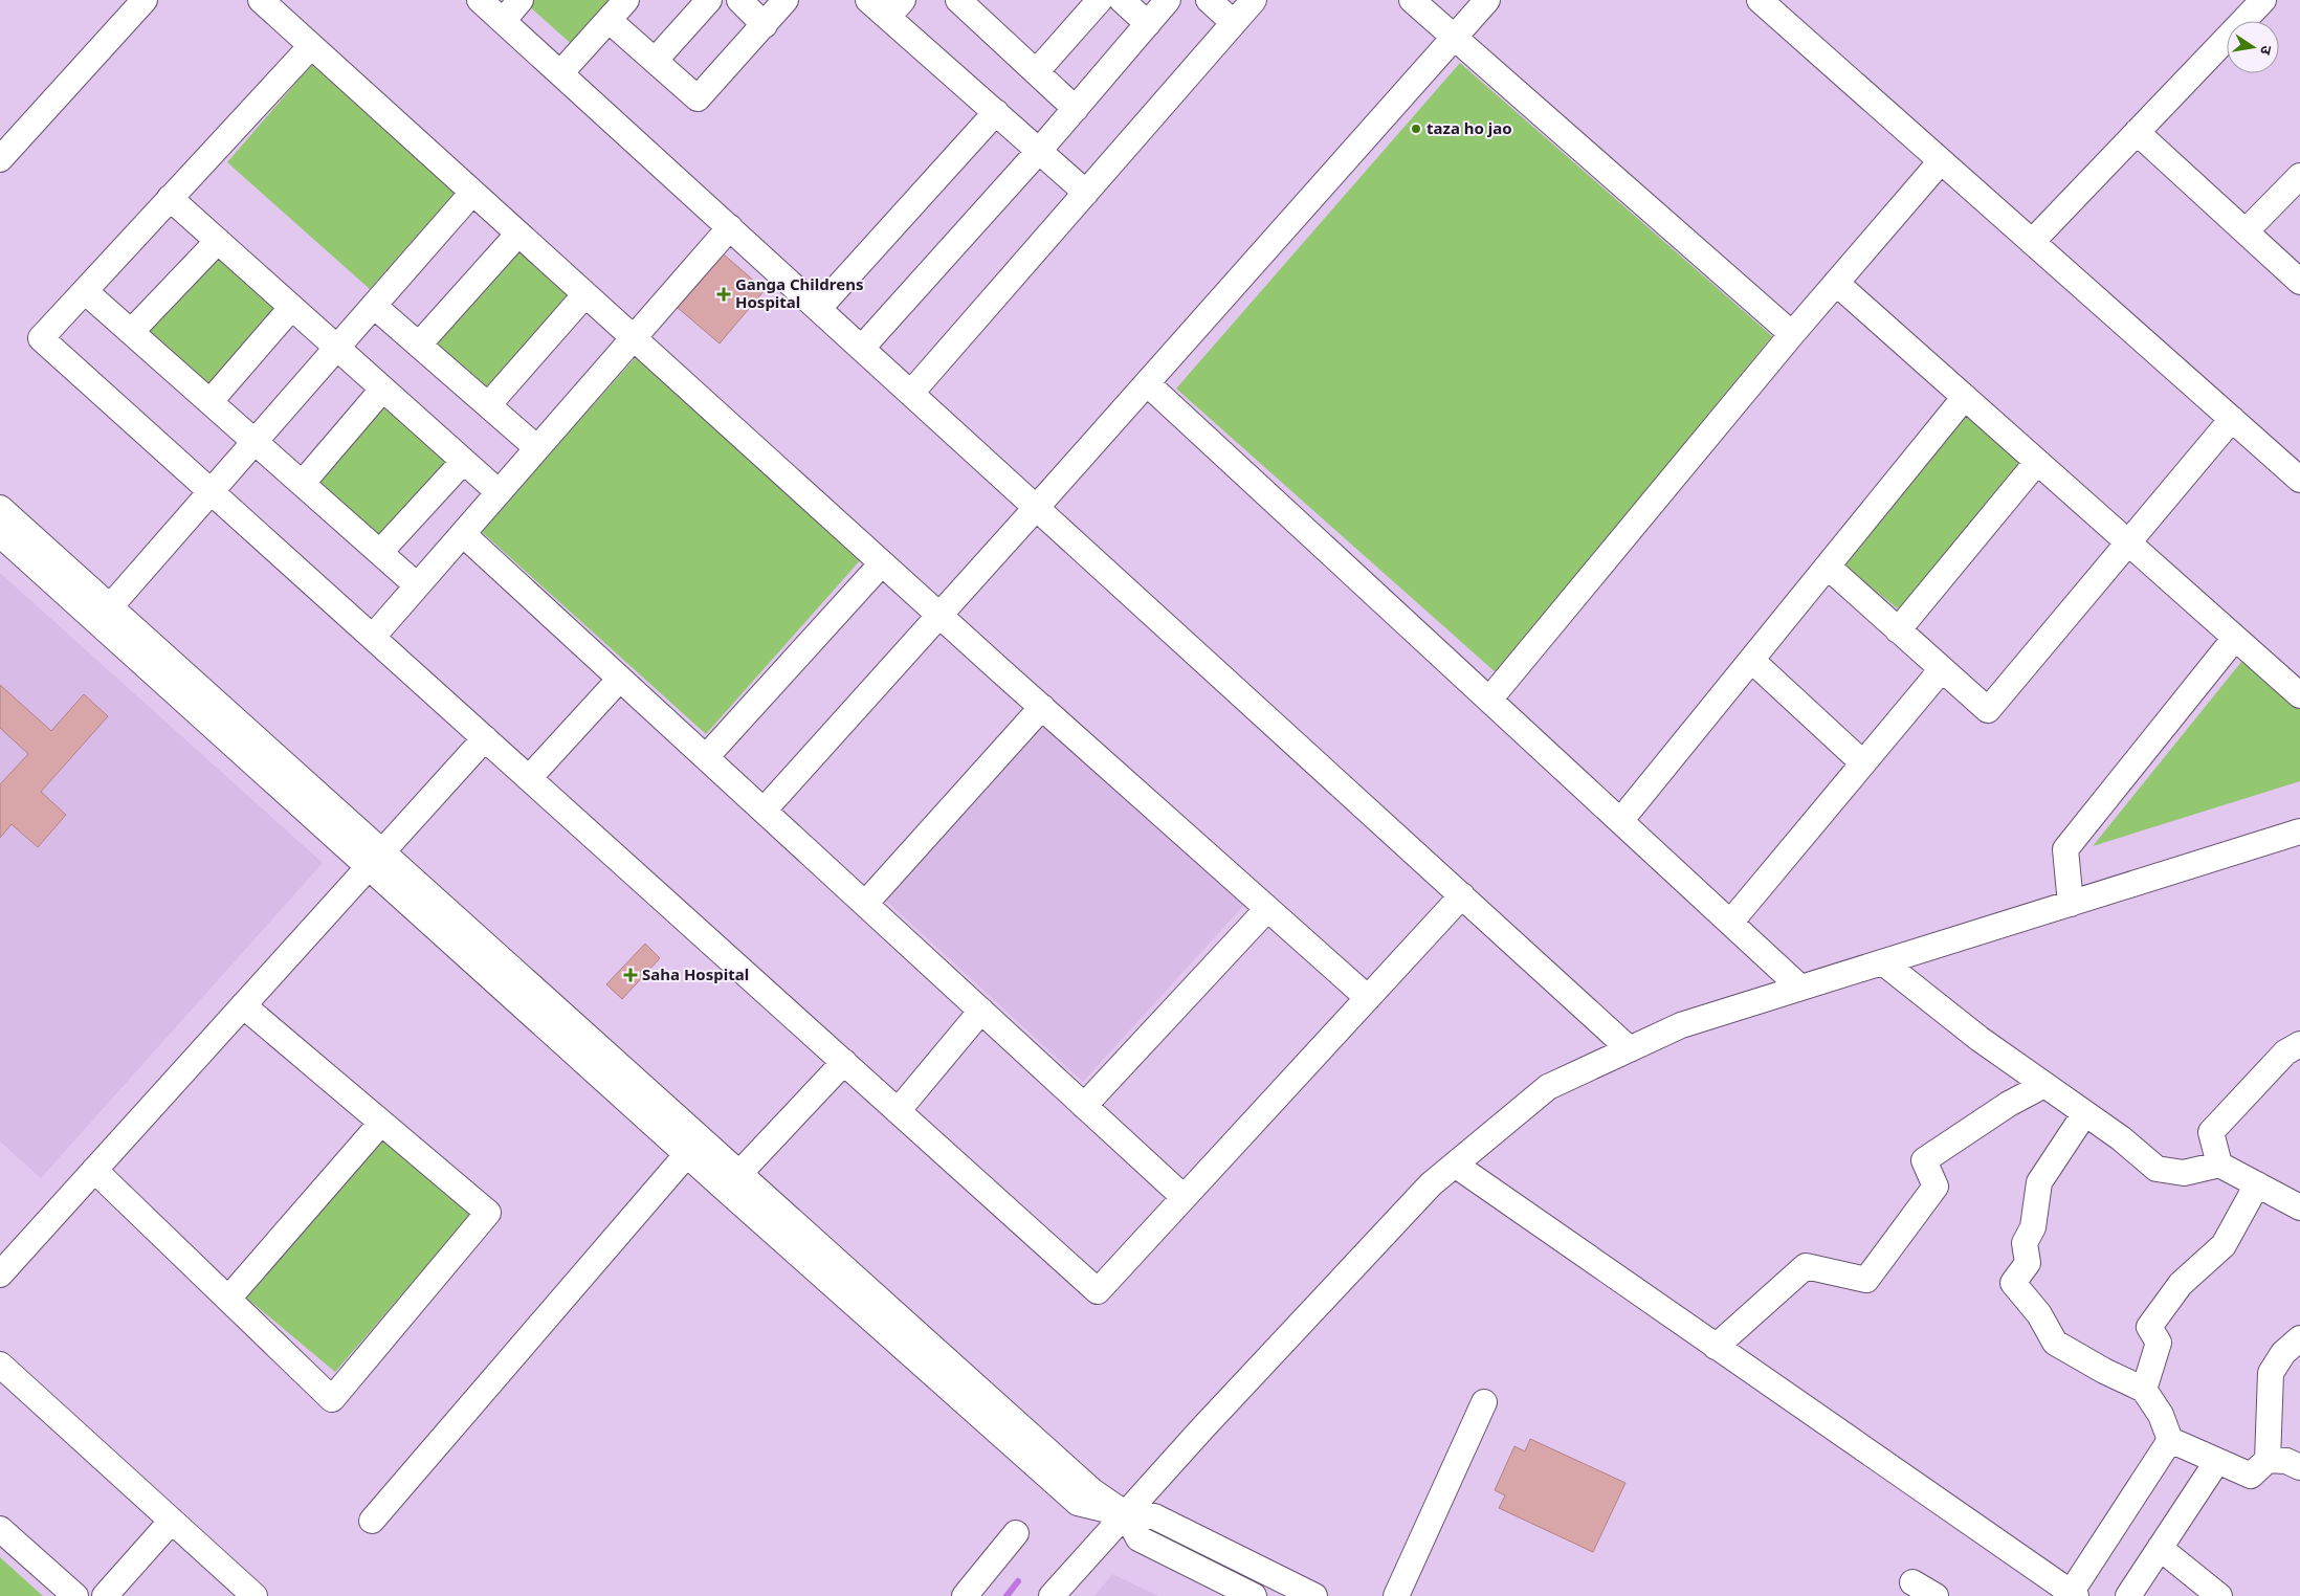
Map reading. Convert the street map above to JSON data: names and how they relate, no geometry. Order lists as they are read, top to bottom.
{
  "places": {
    "other": ["taza ho jao"],
    "health": ["Ganga Childrens Hospital", "Saha Hospital"]
  },
  "north": "right"
}
